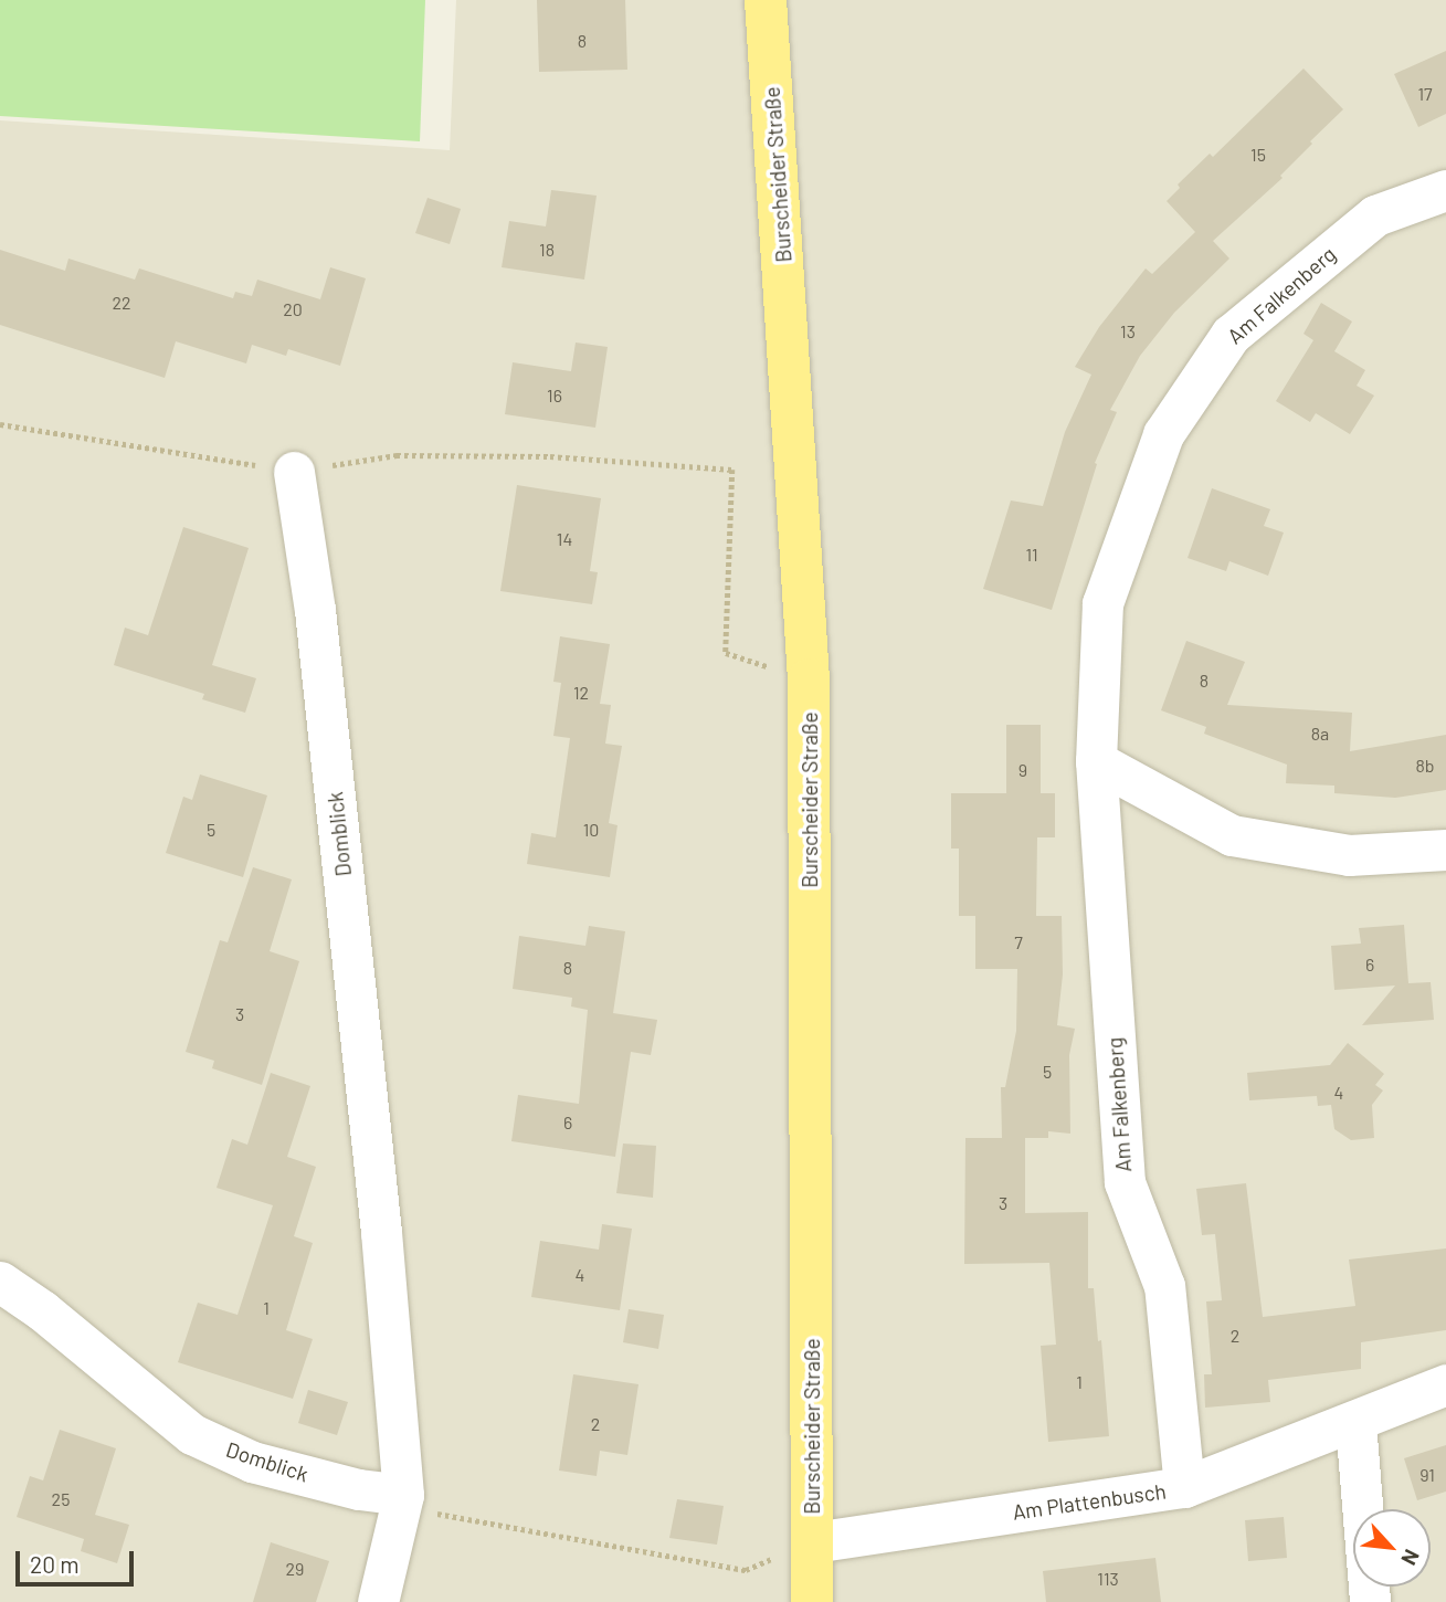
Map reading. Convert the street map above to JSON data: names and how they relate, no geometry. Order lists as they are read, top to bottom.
{
  "streets": {
    "main road": ["Burscheider Straße"],
    "street": ["Am Falkenberg", "Domblick", "Am Plattenbusch"]
  },
  "crossings": [
    ["Burscheider Straße", "Am Plattenbusch"],
    ["Am Falkenberg", "Am Plattenbusch"]
  ],
  "house_numbers": [
    "8",
    "17",
    "15",
    "18",
    "22",
    "20",
    "13",
    "16",
    "14",
    "11",
    "8",
    "12",
    "8a",
    "8b",
    "9",
    "5",
    "10",
    "7",
    "6",
    "8",
    "3",
    "5",
    "4",
    "6",
    "3",
    "4",
    "1",
    "2",
    "1",
    "2",
    "91",
    "25",
    "29",
    "113"
  ],
  "scale_bar": "20 m",
  "north": "bottom right"
}
